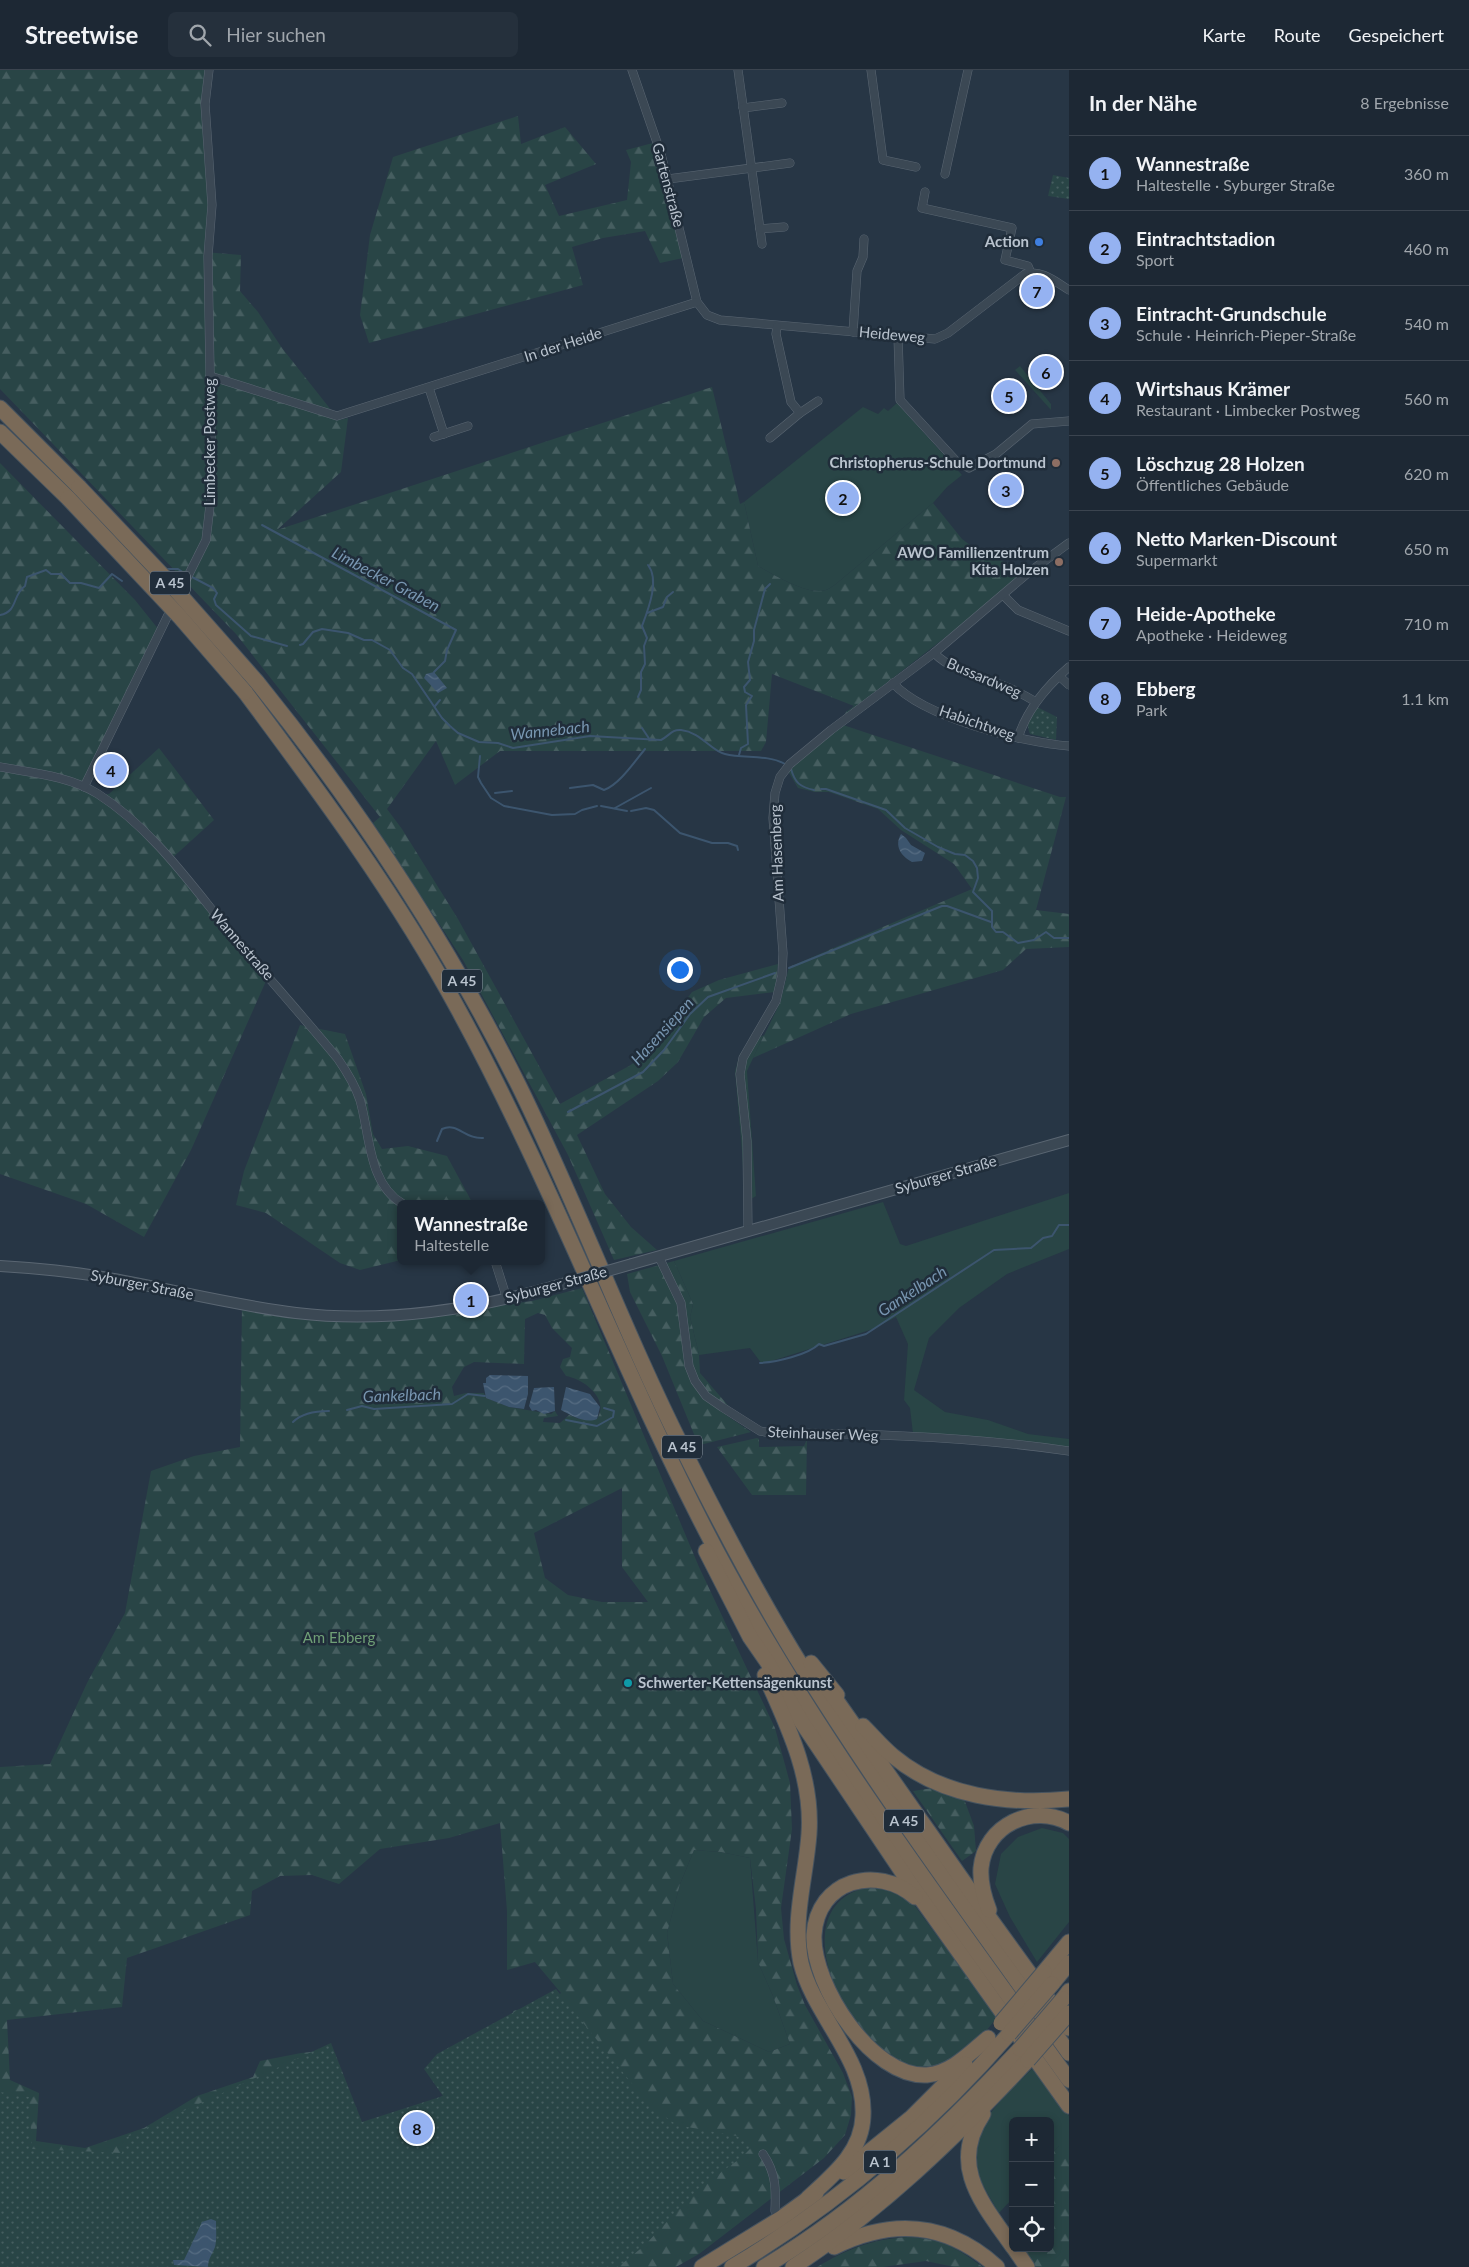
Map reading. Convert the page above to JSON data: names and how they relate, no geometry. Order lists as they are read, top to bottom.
{
  "streets": {
    "highway": ["A 45", "A 1"],
    "street": [
      "Gartenstraße",
      "Heideweg",
      "In der Heide",
      "Limbecker Postweg",
      "Bussardweg",
      "Habichtweg",
      "Am Hasenberg",
      "Wannestraße",
      "Syburger Straße",
      "Steinhauser Weg"
    ]
  },
  "crossings": [
    ["Gartenstraße", "Heideweg"],
    ["Gartenstraße", "In der Heide"],
    ["Heideweg", "In der Heide"],
    ["In der Heide", "Limbecker Postweg"],
    ["Limbecker Postweg", "Wannestraße"],
    ["Bussardweg", "Am Hasenberg"],
    ["Habichtweg", "Am Hasenberg"],
    ["Am Hasenberg", "Syburger Straße"],
    ["Syburger Straße", "Steinhauser Weg"]
  ],
  "water": [
    "Limbecker Graben",
    "Wannebach",
    "Hasensiepen",
    "Gankelbach"
  ],
  "parks": ["Am Ebberg"],
  "places": [
    "Action",
    "Christopherus-Schule Dortmund",
    "AWO Familienzentrum Kita Holzen",
    "Schwerter-Kettensägenkunst"
  ],
  "page": {
    "header": "Streetwise",
    "search": "Hier suchen",
    "nav": ["Karte", "Route", "Gespeichert"],
    "heading": ["In der Nähe", "8 Ergebnisse"],
    "list": [
      {
        "mark": "1",
        "name": "Wannestraße",
        "note": "Haltestelle · Syburger Straße",
        "value": "360 m"
      },
      {
        "mark": "2",
        "name": "Eintrachtstadion",
        "note": "Sport",
        "value": "460 m"
      },
      {
        "mark": "3",
        "name": "Eintracht-Grundschule",
        "note": "Schule · Heinrich-Pieper-Straße",
        "value": "540 m"
      },
      {
        "mark": "4",
        "name": "Wirtshaus Krämer",
        "note": "Restaurant · Limbecker Postweg",
        "value": "560 m"
      },
      {
        "mark": "5",
        "name": "Löschzug 28 Holzen",
        "note": "Öffentliches Gebäude",
        "value": "620 m"
      },
      {
        "mark": "6",
        "name": "Netto Marken-Discount",
        "note": "Supermarkt",
        "value": "650 m"
      },
      {
        "mark": "7",
        "name": "Heide-Apotheke",
        "note": "Apotheke · Heideweg",
        "value": "710 m"
      },
      {
        "mark": "8",
        "name": "Ebberg",
        "note": "Park",
        "value": "1.1 km"
      }
    ],
    "pins": [
      "7",
      "6",
      "5",
      "3",
      "2",
      "4",
      "1",
      "8"
    ],
    "popup": ["Wannestraße", "Haltestelle"],
    "map_buttons": ["+", "−"]
  }
}
